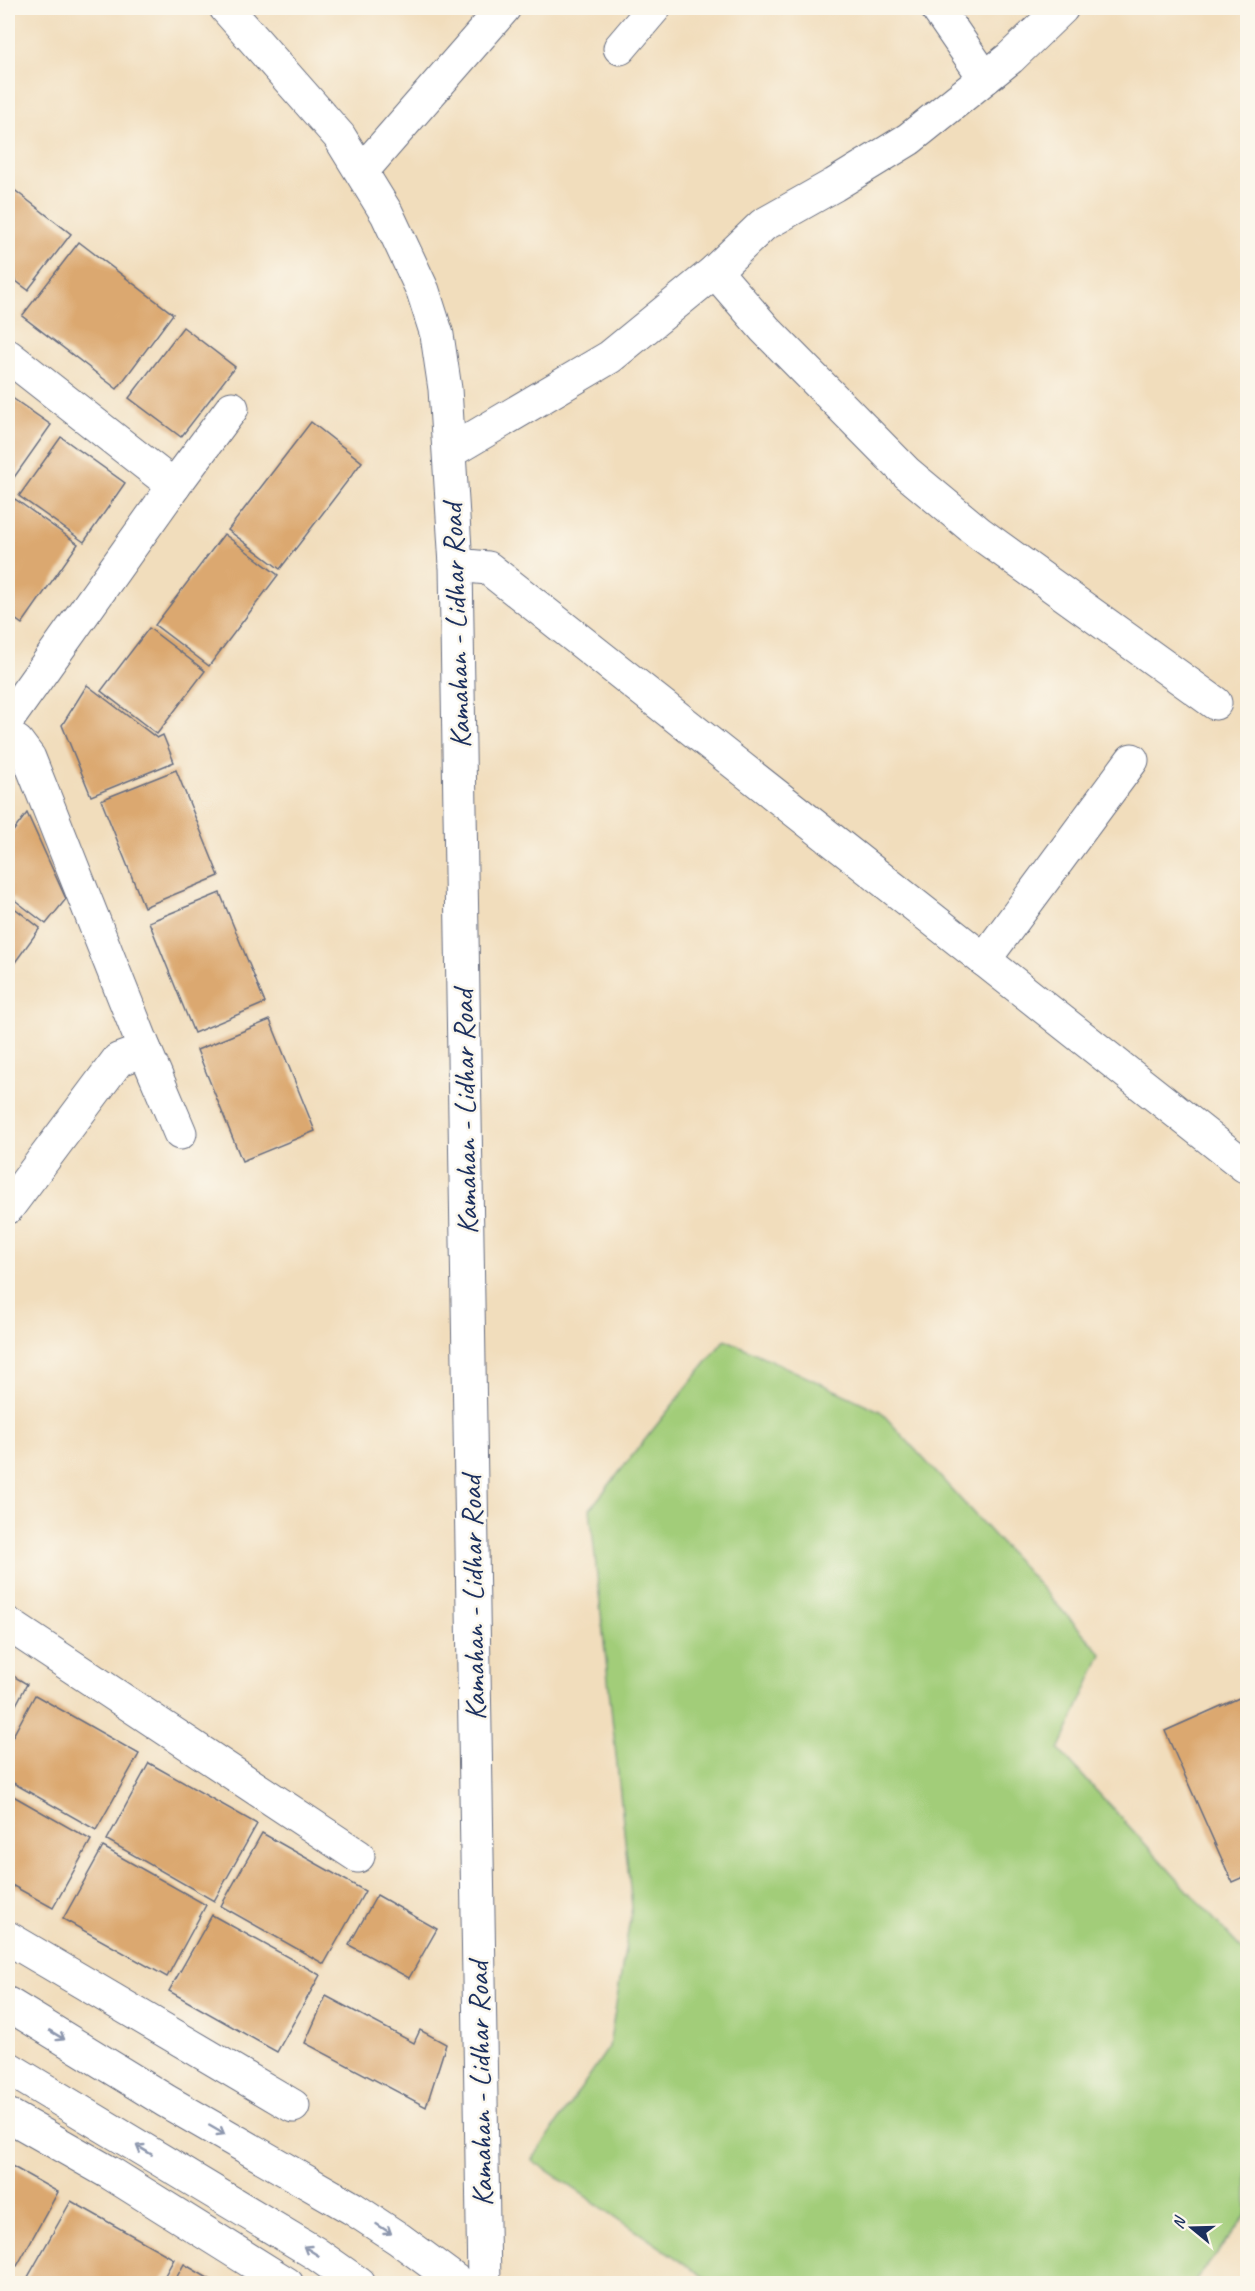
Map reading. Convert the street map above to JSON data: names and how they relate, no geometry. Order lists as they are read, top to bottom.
{
  "streets": {
    "street": ["Kamahan - Lidhar Road"]
  },
  "north": "left"
}
